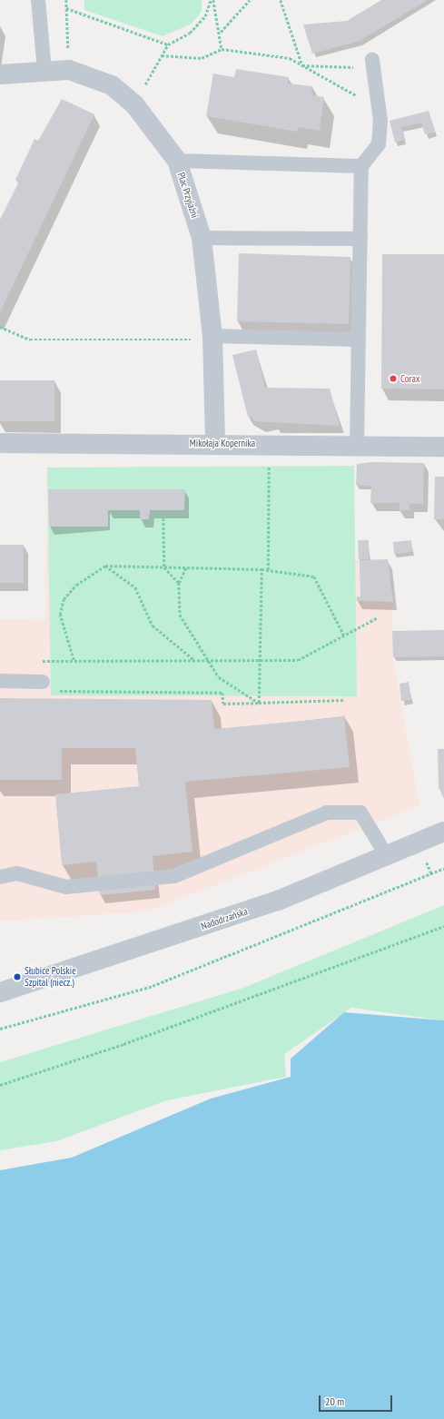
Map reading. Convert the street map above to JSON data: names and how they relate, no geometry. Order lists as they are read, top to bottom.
{
  "streets": {
    "street": ["Plac Przyjaźni", "Mikołaja Kopernika", "Nadodrzańska"]
  },
  "crossings": [
    ["Plac Przyjaźni", "Mikołaja Kopernika"]
  ],
  "places": ["Corax", "Słubice Polskie Szpital (niecz.)"],
  "scale_bar": "20 m"
}
